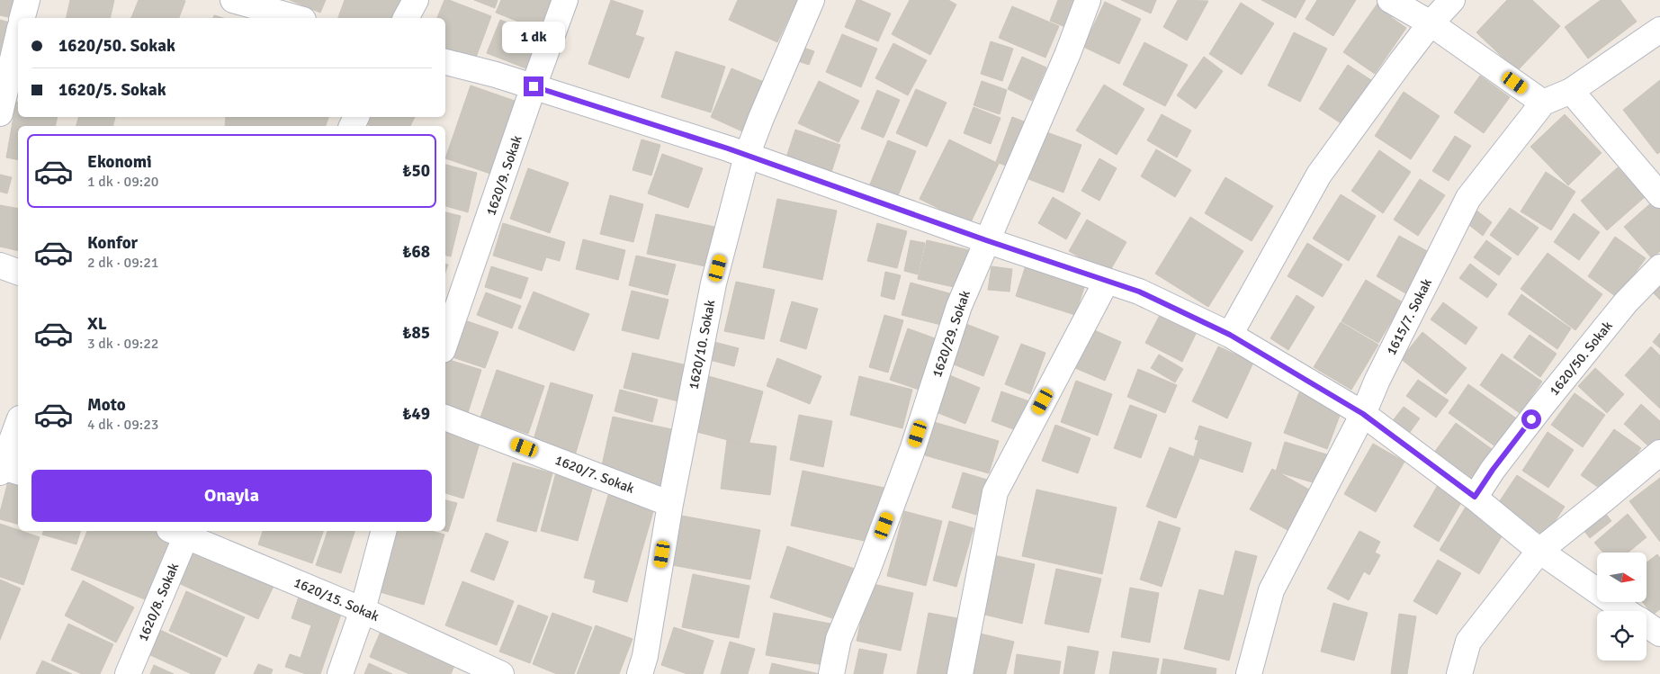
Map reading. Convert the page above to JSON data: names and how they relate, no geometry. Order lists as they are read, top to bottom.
{
  "streets": {
    "street": [
      "1620/9. Sokak",
      "1615/7. Sokak",
      "1620/29. Sokak",
      "1620/10. Sokak",
      "1620/50. Sokak",
      "1620/7. Sokak",
      "1620/15. Sokak",
      "1620/8. Sokak"
    ]
  },
  "crossings": [
    ["1620/10. Sokak", "1620/7. Sokak"],
    ["1620/15. Sokak", "1620/8. Sokak"]
  ],
  "north": "right",
  "page": {
    "banner": ["1620/50. Sokak", "1620/5. Sokak"],
    "bubble": "1 dk",
    "list": [
      {
        "name": "Ekonomi",
        "note": "1 dk · 09:20",
        "value": "₺50"
      },
      {
        "name": "Konfor",
        "note": "2 dk · 09:21",
        "value": "₺68"
      },
      {
        "name": "XL",
        "note": "3 dk · 09:22",
        "value": "₺85"
      },
      {
        "name": "Moto",
        "note": "4 dk · 09:23",
        "value": "₺49"
      }
    ],
    "buttons": "Onayla"
  }
}
